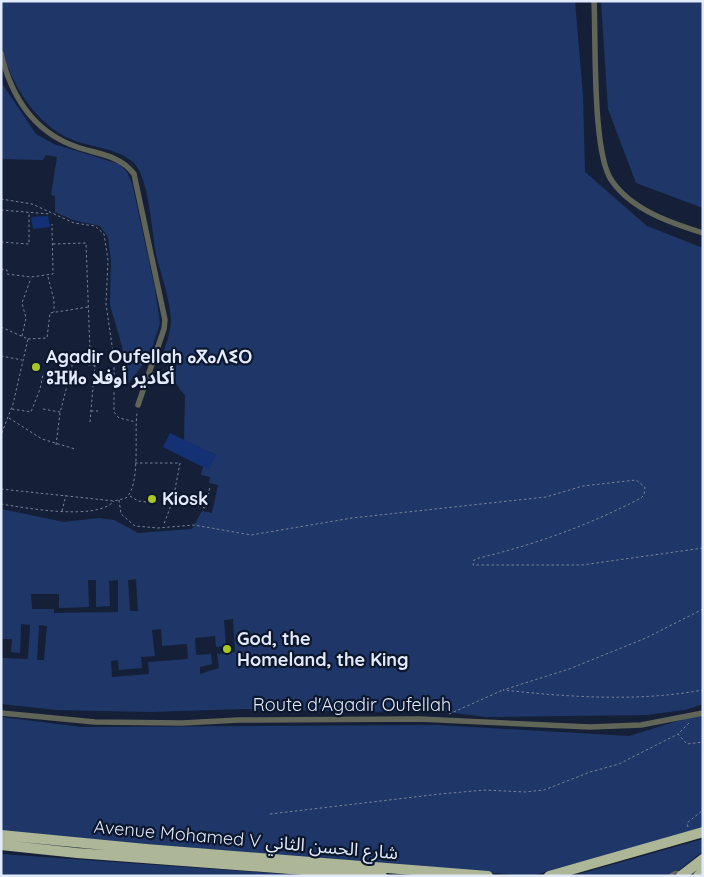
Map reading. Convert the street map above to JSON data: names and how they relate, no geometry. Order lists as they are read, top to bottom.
{
  "streets": {
    "highway": ["Avenue Mohamed V شارع الحسن الثاني"],
    "street": ["Route d'Agadir Oufellah"]
  },
  "places": ["Agadir Oufellah ⴰⴳⴰⴷⵉⵔ ⵓⴼⵍⴰ أكادير أوفلا", "Kiosk", "God, the Homeland, the King"]
}
